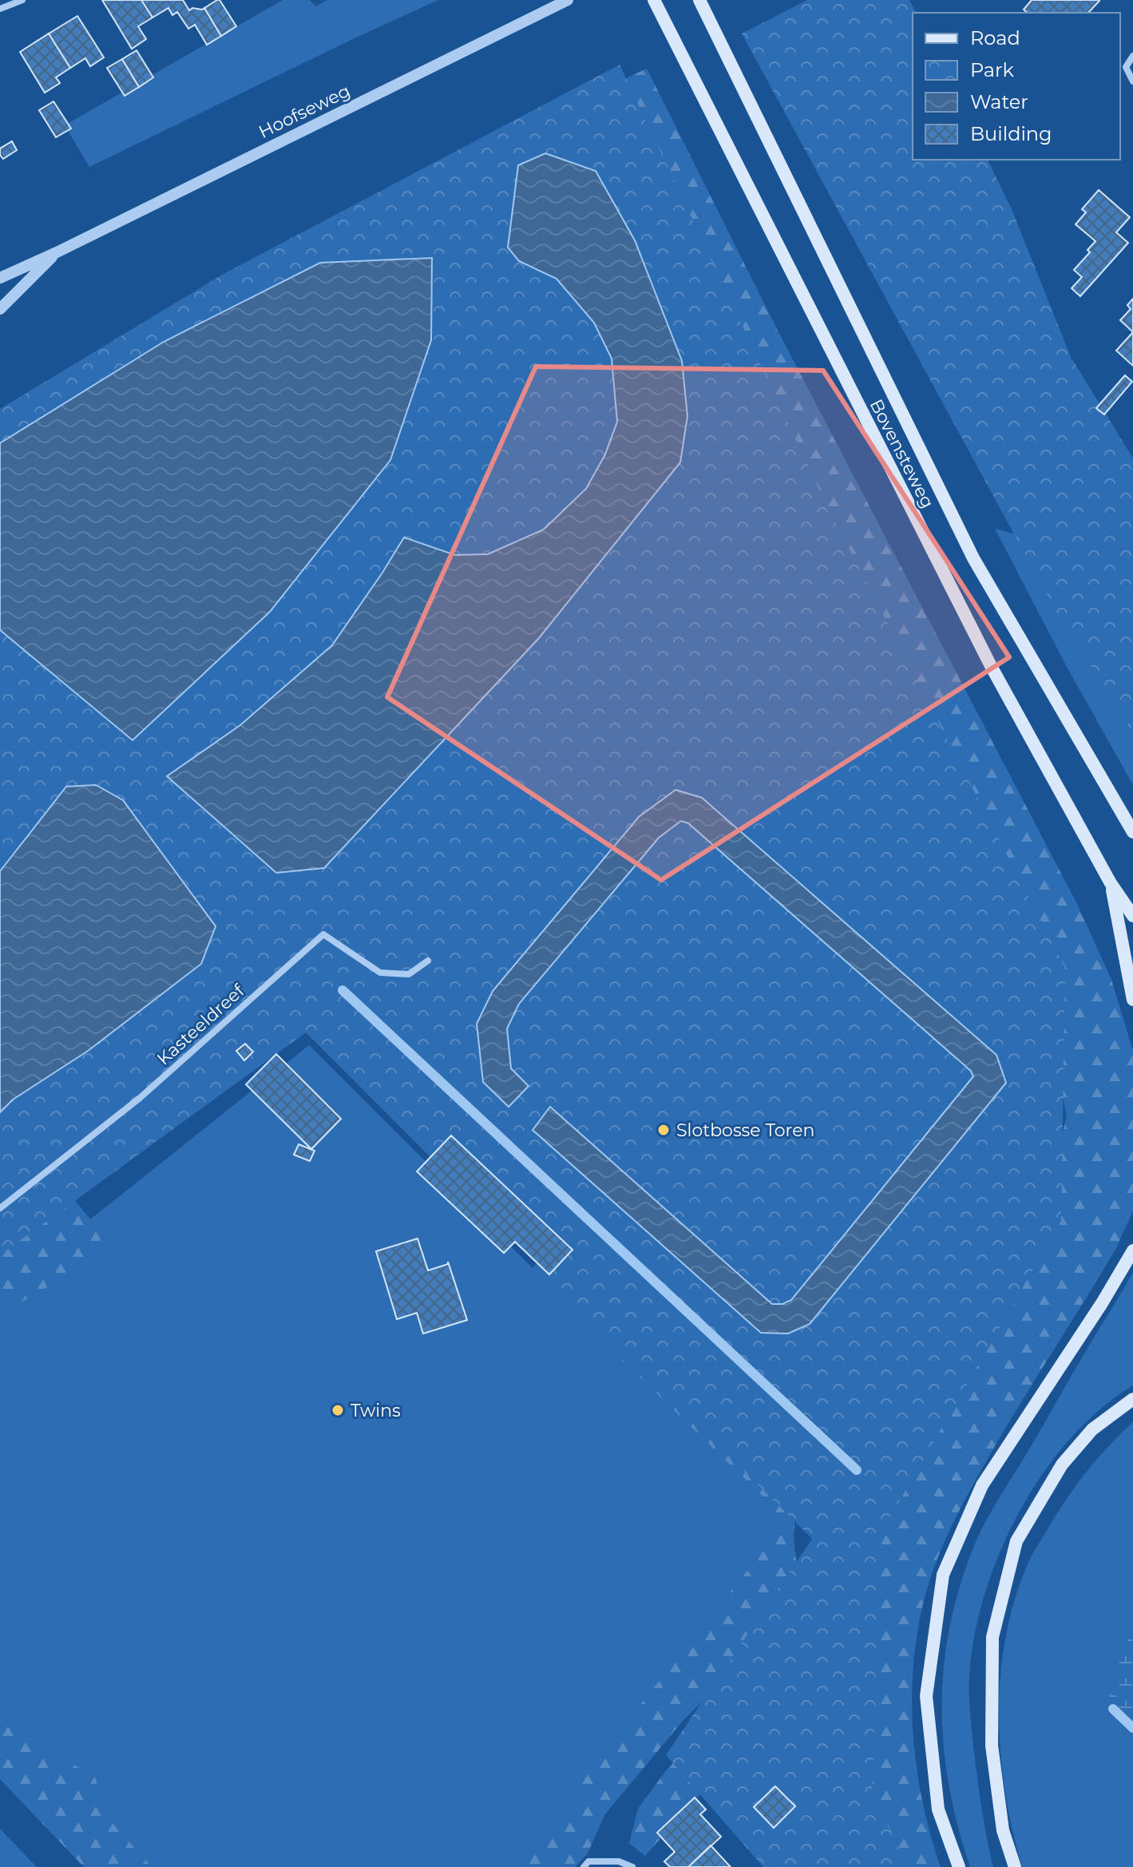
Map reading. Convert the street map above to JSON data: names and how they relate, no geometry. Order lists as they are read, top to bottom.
{
  "streets": {
    "main road": ["Bovensteweg"],
    "street": ["Hoofseweg", "Kasteeldreef"]
  },
  "places": ["Slotbosse Toren", "Twins"],
  "legend": [
    "Road",
    "Park",
    "Water",
    "Building"
  ]
}
